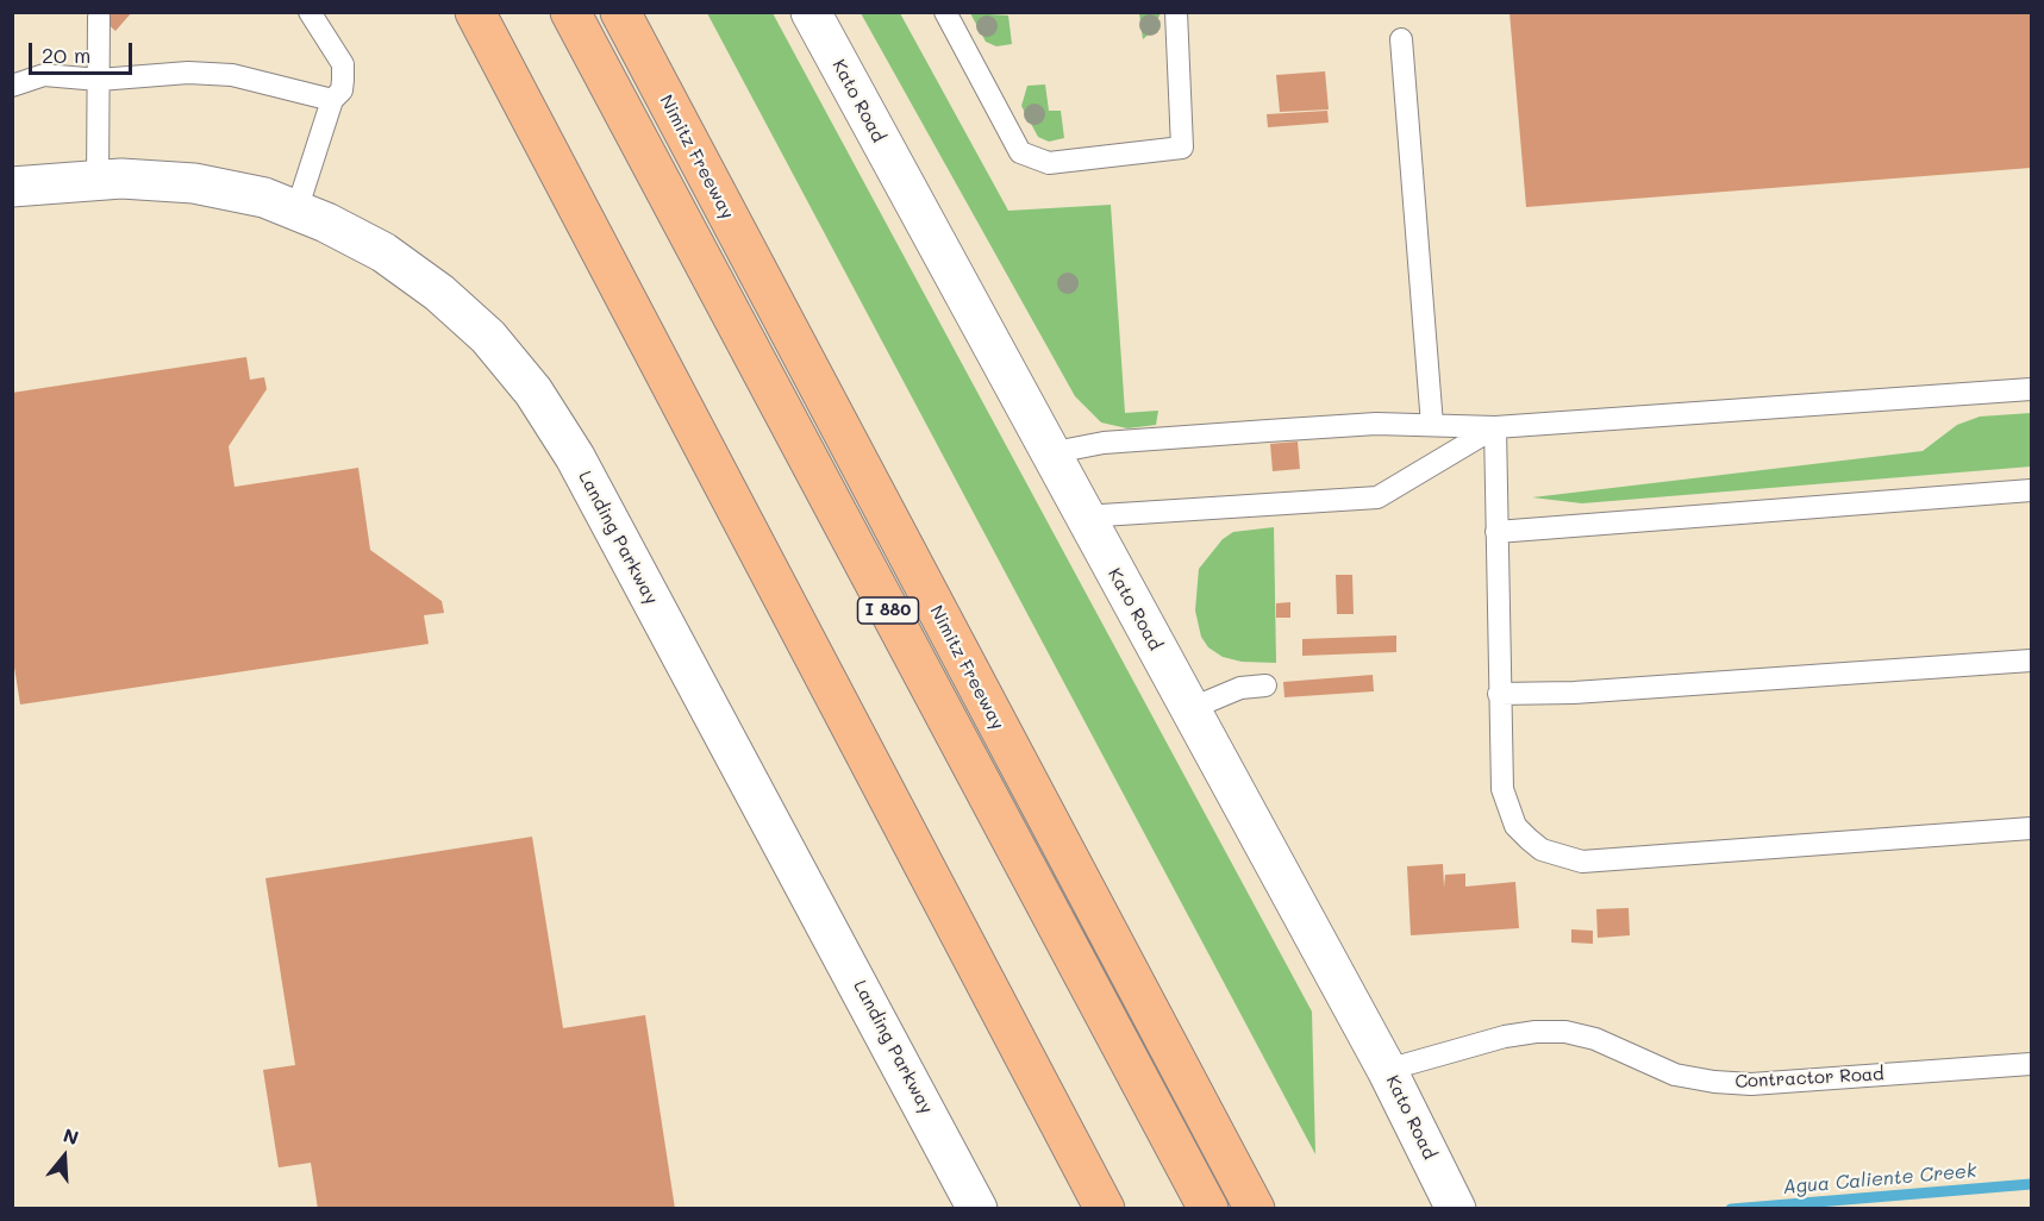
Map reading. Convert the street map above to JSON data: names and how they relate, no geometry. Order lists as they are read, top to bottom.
{
  "streets": {
    "highway": ["Nimitz Freeway", "I 880"],
    "street": ["Kato Road", "Landing Parkway"],
    "lane": ["Contractor Road"]
  },
  "crossings": [
    ["Kato Road", "Contractor Road"]
  ],
  "water": ["Agua Caliente Creek"],
  "scale_bar": "20 m",
  "north": "top"
}
